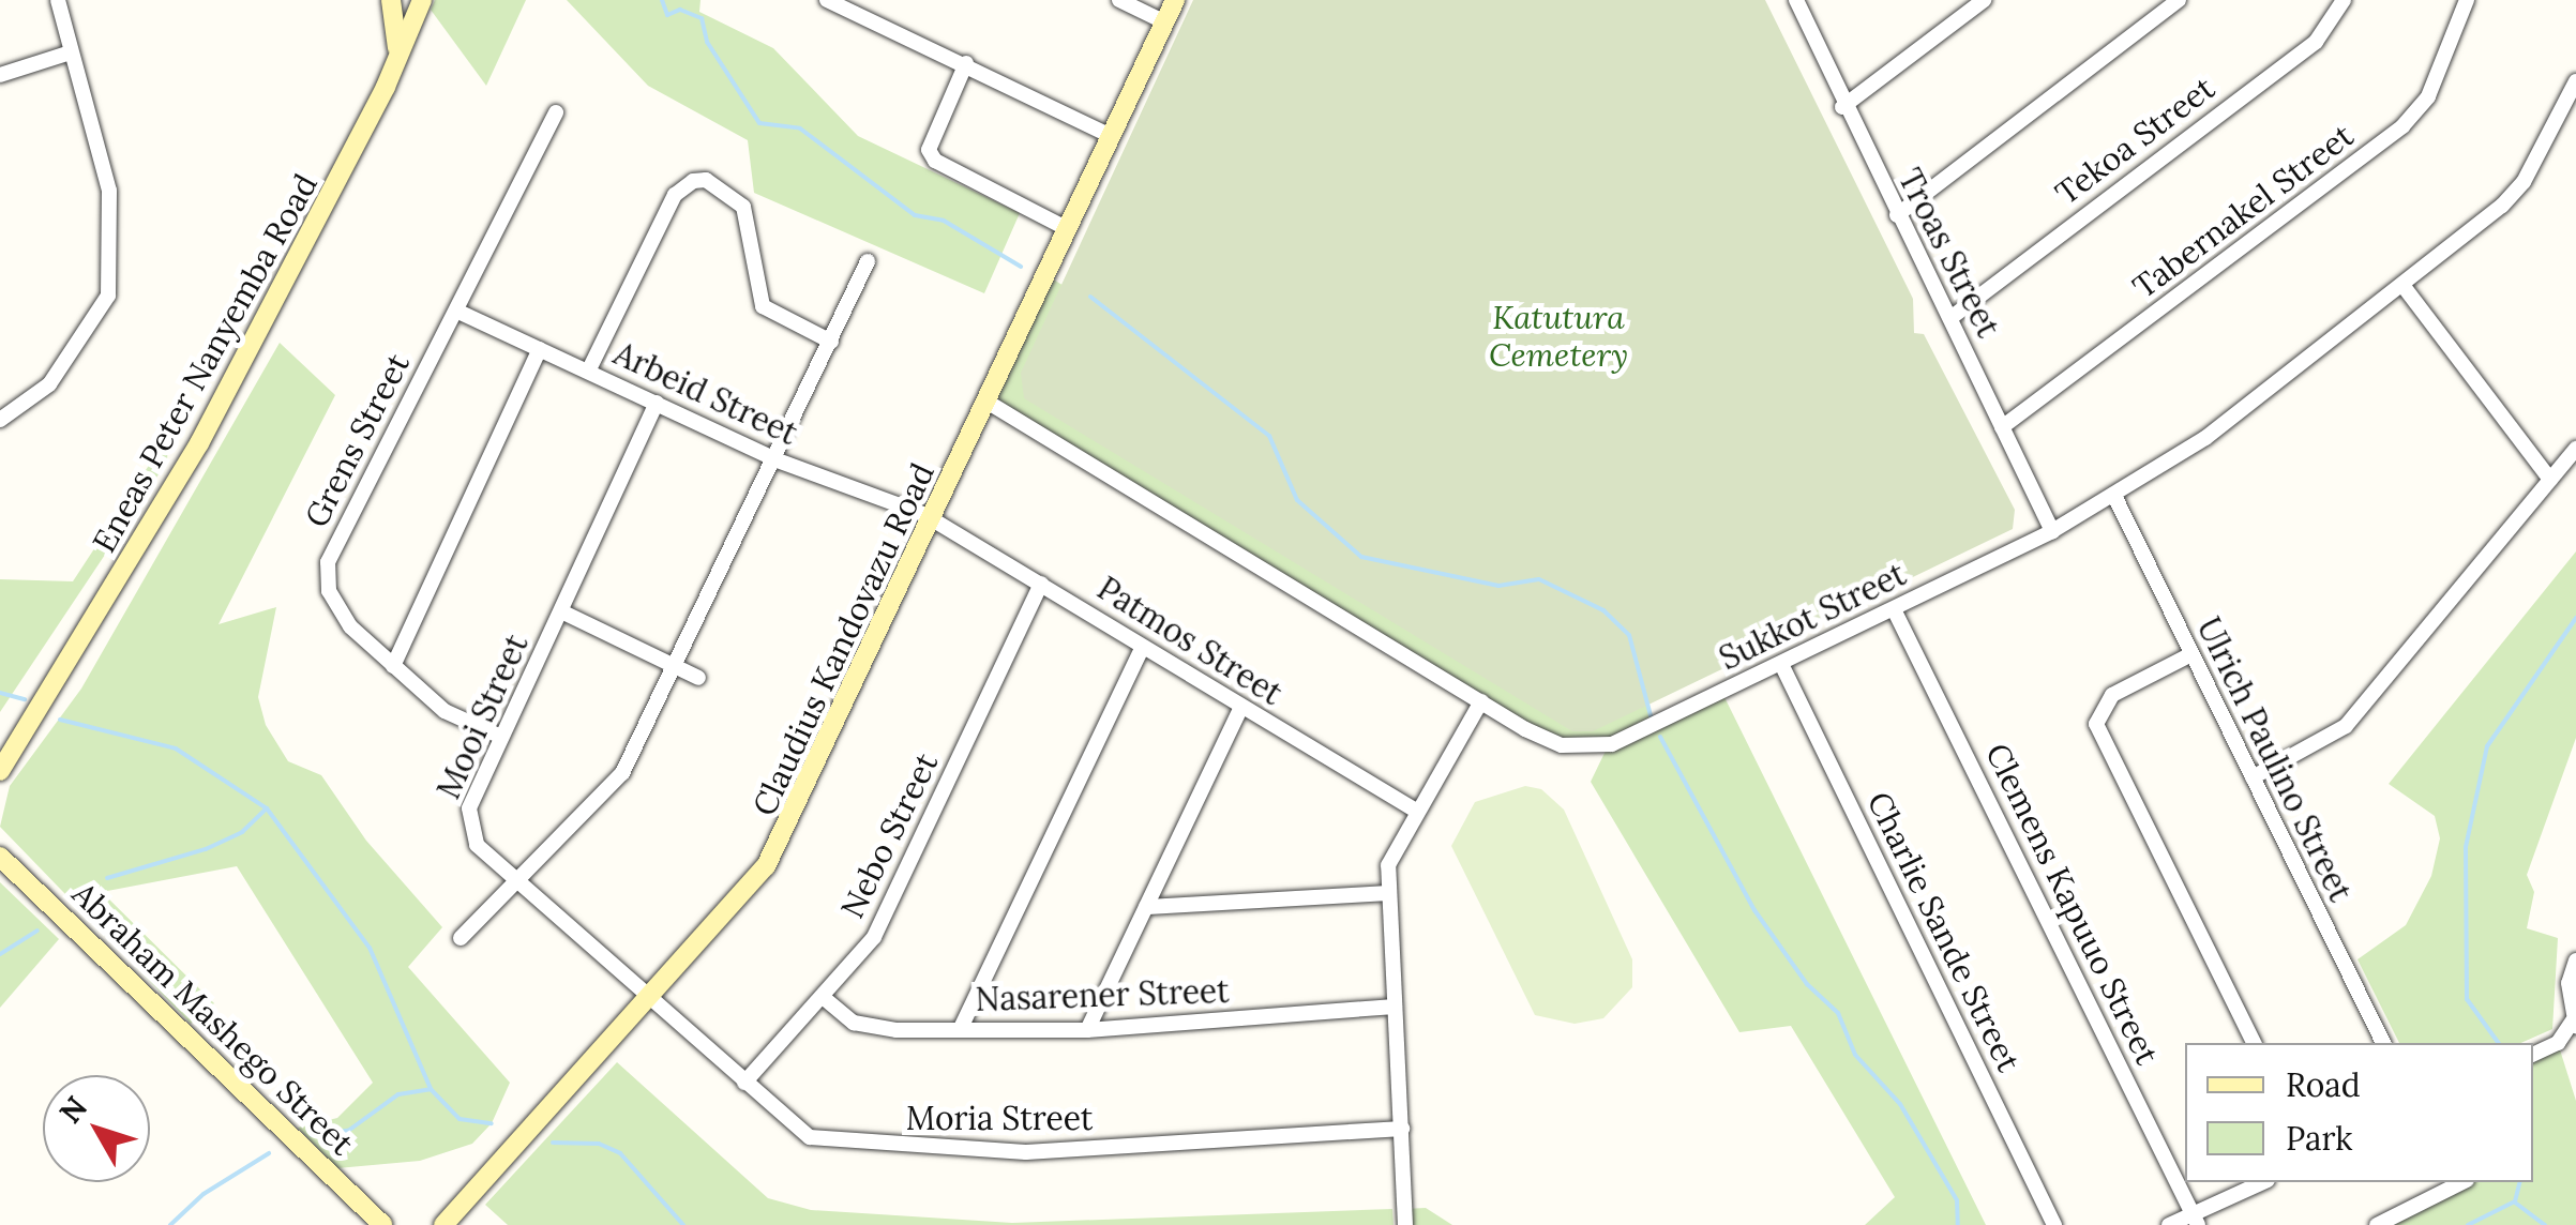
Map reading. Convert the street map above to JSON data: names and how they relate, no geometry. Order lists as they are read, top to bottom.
{
  "streets": {
    "main road": ["Eneas Peter Nanyemba Road", "Claudius Kandovazu Road", "Abraham Mashego Street"],
    "street": [
      "Tekoa Street",
      "Tabernakel Street",
      "Troas Street",
      "Arbeid Street",
      "Grens Street",
      "Sukkot Street",
      "Patmos Street",
      "Mooi Street",
      "Ulrich Paulino Street",
      "Nebo Street",
      "Clemens Kapuuo Street",
      "Charlie Sande Street",
      "Nasarener Street",
      "Moria Street"
    ]
  },
  "crossings": [
    ["Tekoa Street", "Troas Street"],
    ["Tabernakel Street", "Troas Street"],
    ["Troas Street", "Sukkot Street"],
    ["Arbeid Street", "Grens Street"],
    ["Arbeid Street", "Claudius Kandovazu Road"],
    ["Arbeid Street", "Patmos Street"],
    ["Arbeid Street", "Mooi Street"],
    ["Grens Street", "Mooi Street"],
    ["Sukkot Street", "Claudius Kandovazu Road"],
    ["Sukkot Street", "Ulrich Paulino Street"],
    ["Sukkot Street", "Clemens Kapuuo Street"],
    ["Sukkot Street", "Charlie Sande Street"],
    ["Claudius Kandovazu Road", "Patmos Street"],
    ["Claudius Kandovazu Road", "Mooi Street"],
    ["Claudius Kandovazu Road", "Moria Street"],
    ["Patmos Street", "Nebo Street"],
    ["Mooi Street", "Moria Street"],
    ["Nebo Street", "Nasarener Street"],
    ["Nebo Street", "Moria Street"]
  ],
  "parks": ["Katutura Cemetery"],
  "legend": ["Road", "Park"],
  "north": "top left"
}
